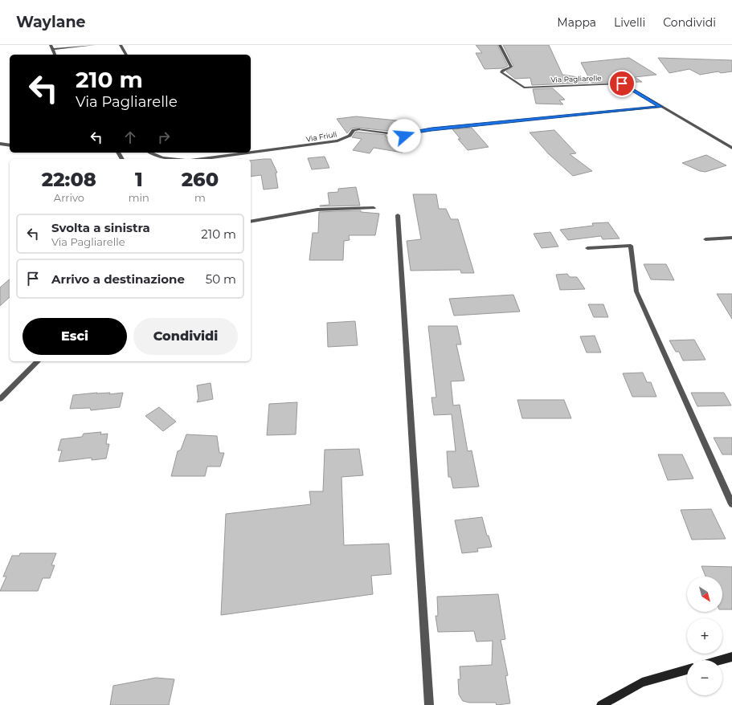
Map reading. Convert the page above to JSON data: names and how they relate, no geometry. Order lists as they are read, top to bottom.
{
  "streets": {
    "street": ["Via Pagliarelle", "Via Friuli"]
  },
  "crossings": [
    ["Via Pagliarelle", "Via Friuli"]
  ],
  "north": "bottom right",
  "page": {
    "header": "Waylane",
    "nav": ["Mappa", "Livelli", "Condividi"],
    "turn": ["210 m", "Via Pagliarelle"],
    "eta": [
      "22:08",
      "Arrivo",
      "1",
      "min",
      "260",
      "m"
    ],
    "list": [
      {
        "name": "Svolta a sinistra",
        "note": "Via Pagliarelle",
        "value": "210 m"
      },
      {
        "name": "Arrivo a destinazione",
        "value": "50 m"
      }
    ],
    "buttons": ["Esci", "Condividi"],
    "map_buttons": ["+", "−"]
  }
}
